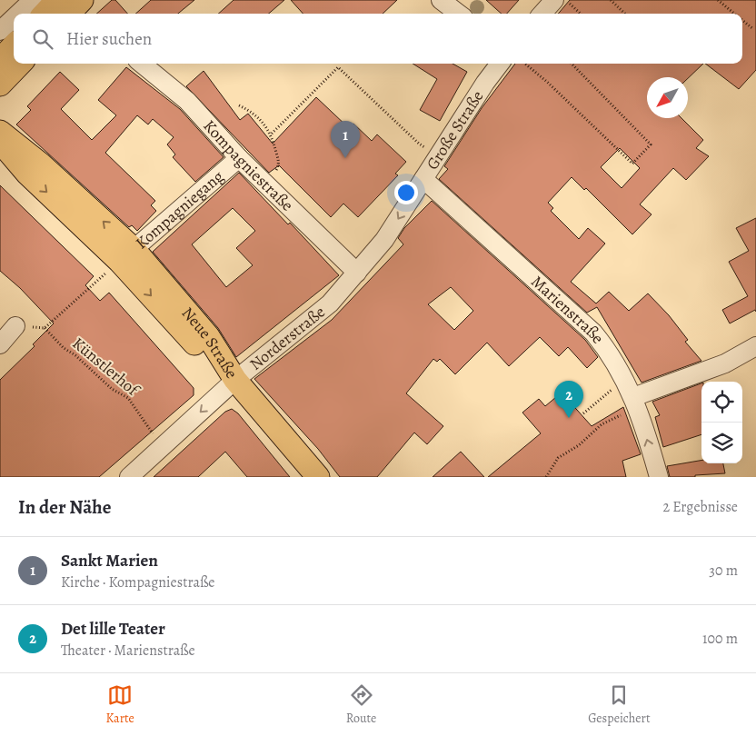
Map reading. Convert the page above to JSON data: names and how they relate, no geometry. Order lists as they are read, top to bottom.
{
  "streets": {
    "main road": ["Neue Straße"],
    "street": [
      "Große Straße",
      "Kompagniestraße",
      "Kompagniegang",
      "Marienstraße",
      "Norderstraße"
    ],
    "path": ["Künstlerhof"]
  },
  "crossings": [
    ["Große Straße", "Marienstraße"],
    ["Große Straße", "Norderstraße"],
    ["Kompagniestraße", "Kompagniegang"],
    ["Kompagniestraße", "Norderstraße"],
    ["Kompagniegang", "Neue Straße"],
    ["Kompagniegang", "Künstlerhof"],
    ["Marienstraße", "Norderstraße"],
    ["Norderstraße", "Neue Straße"],
    ["Norderstraße", "Künstlerhof"],
    ["Neue Straße", "Künstlerhof"]
  ],
  "one_way": ["Norderstraße"],
  "north": "bottom left",
  "page": {
    "search": "Hier suchen",
    "pins": ["1", "2"],
    "heading": ["In der Nähe", "2 Ergebnisse"],
    "list": [
      {
        "mark": "1",
        "name": "Sankt Marien",
        "note": "Kirche · Kompagniestraße",
        "value": "30 m"
      },
      {
        "mark": "2",
        "name": "Det lille Teater",
        "note": "Theater · Marienstraße",
        "value": "100 m"
      }
    ],
    "nav": ["Karte", "Route", "Gespeichert"]
  }
}
